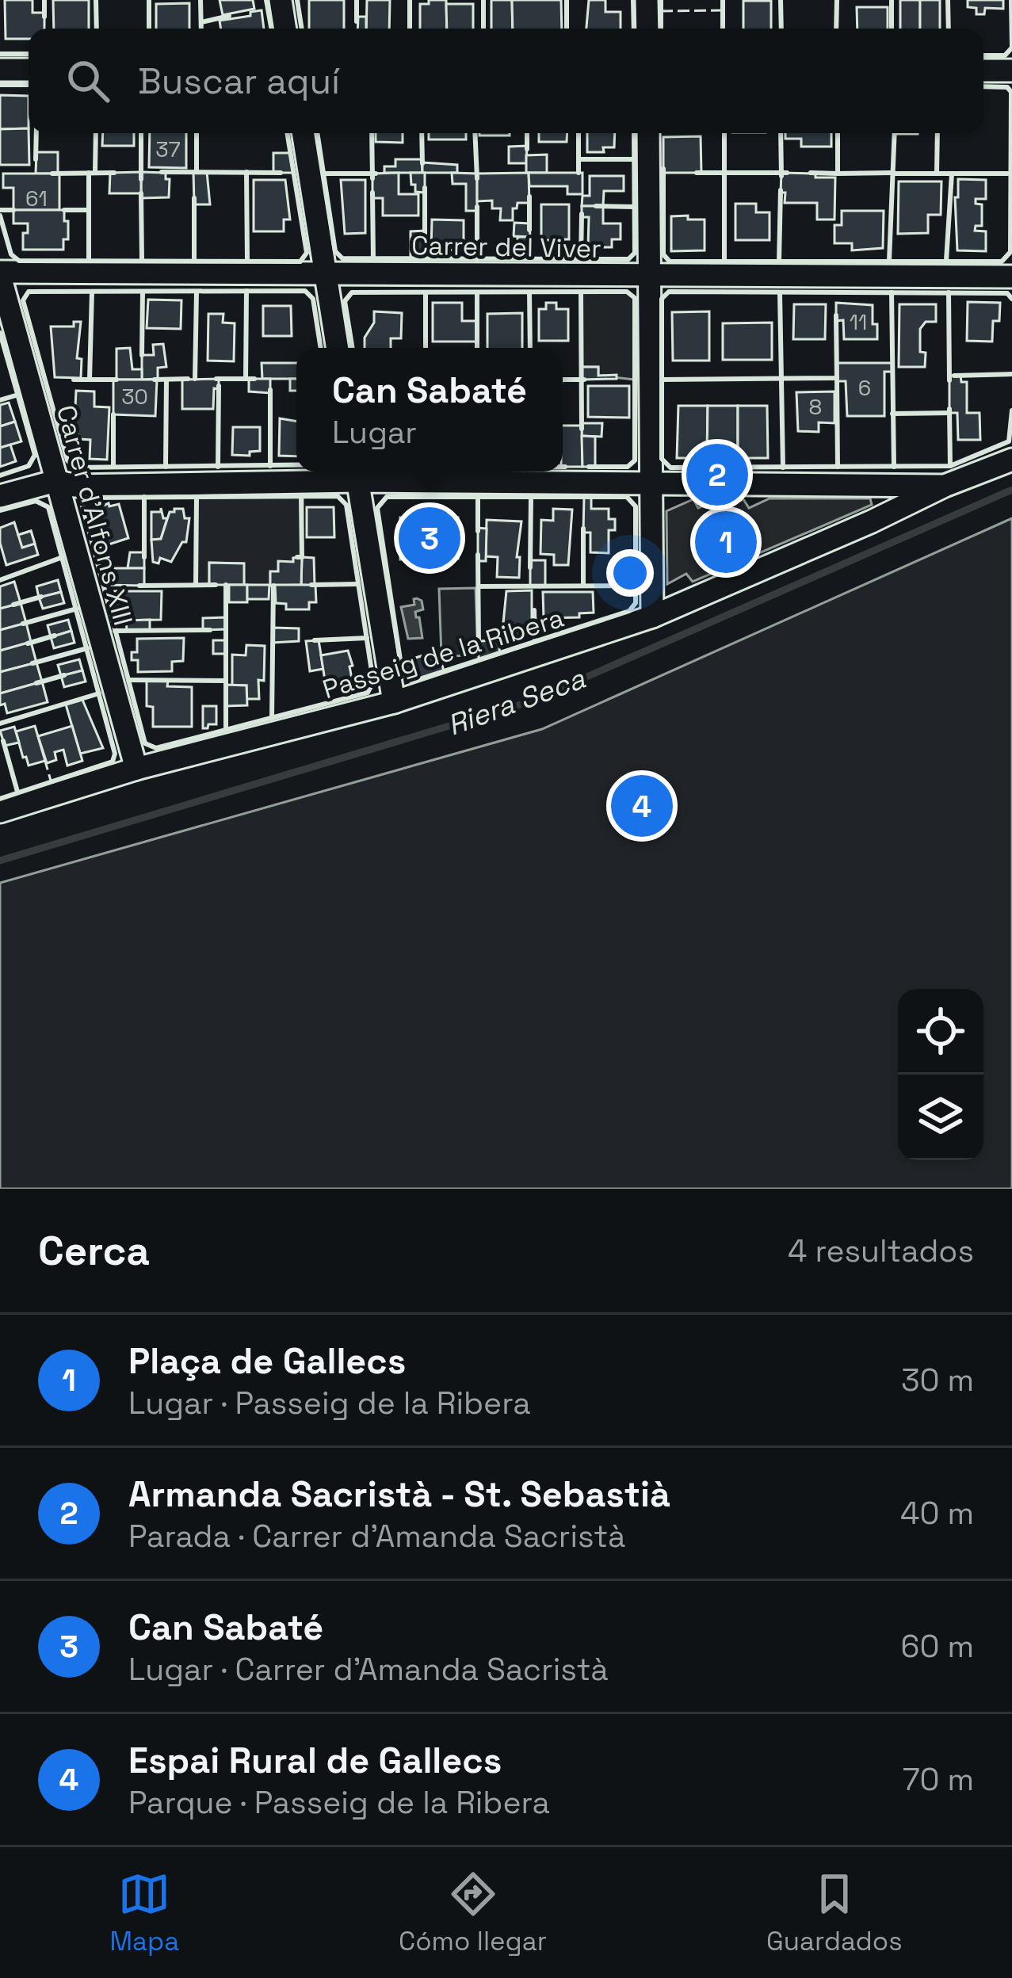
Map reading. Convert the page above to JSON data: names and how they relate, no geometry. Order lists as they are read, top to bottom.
{
  "streets": {
    "street": ["Carrer del Viver", "Carrer d'Alfons XIII", "Passeig de la Ribera"]
  },
  "crossings": [
    ["Carrer del Viver", "Carrer d'Alfons XIII"],
    ["Carrer d'Alfons XIII", "Passeig de la Ribera"]
  ],
  "water": ["Riera Seca"],
  "house_numbers": [
    "37",
    "61",
    "11",
    "6",
    "30",
    "8"
  ],
  "page": {
    "search": "Buscar aquí",
    "popup": ["Can Sabaté", "Lugar"],
    "pins": [
      "2",
      "3",
      "1",
      "4"
    ],
    "heading": ["Cerca", "4 resultados"],
    "list": [
      {
        "mark": "1",
        "name": "Plaça de Gallecs",
        "note": "Lugar · Passeig de la Ribera",
        "value": "30 m"
      },
      {
        "mark": "2",
        "name": "Armanda Sacristà - St. Sebastià",
        "note": "Parada · Carrer d'Amanda Sacristà",
        "value": "40 m"
      },
      {
        "mark": "3",
        "name": "Can Sabaté",
        "note": "Lugar · Carrer d'Amanda Sacristà",
        "value": "60 m"
      },
      {
        "mark": "4",
        "name": "Espai Rural de Gallecs",
        "note": "Parque · Passeig de la Ribera",
        "value": "70 m"
      }
    ],
    "nav": ["Mapa", "Cómo llegar", "Guardados"]
  }
}
